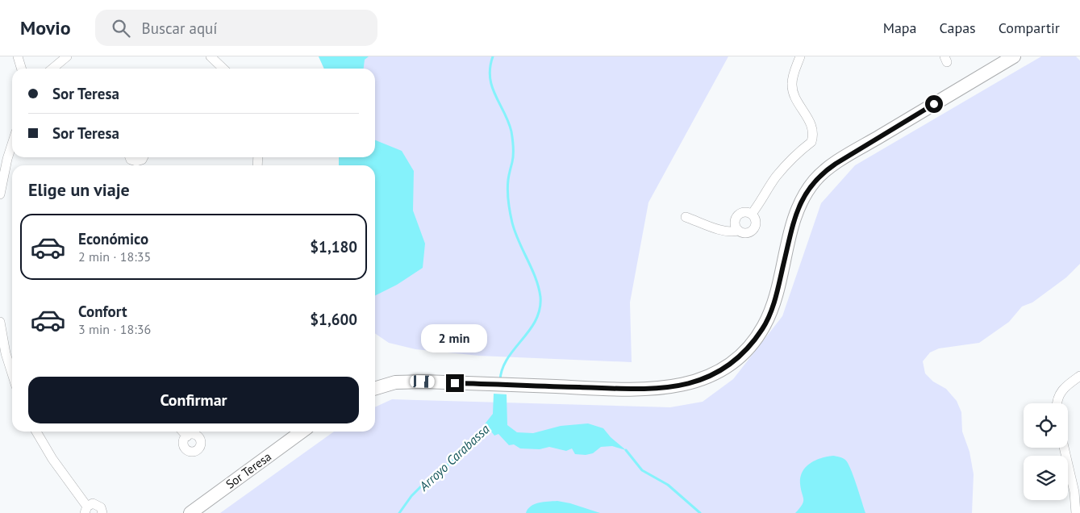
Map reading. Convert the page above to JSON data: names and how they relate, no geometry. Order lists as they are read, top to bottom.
{
  "streets": {
    "street": ["Sor Teresa"]
  },
  "water": ["Arroyo Carabassa"],
  "page": {
    "header": "Movio",
    "search": "Buscar aquí",
    "nav": ["Mapa", "Capas", "Compartir"],
    "banner": ["Sor Teresa", "Sor Teresa"],
    "heading": "Elige un viaje",
    "list": [
      {
        "name": "Económico",
        "note": "2 min · 18:35",
        "value": "$1,180"
      },
      {
        "name": "Confort",
        "note": "3 min · 18:36",
        "value": "$1,600"
      }
    ],
    "bubble": "2 min",
    "buttons": "Confirmar"
  }
}
